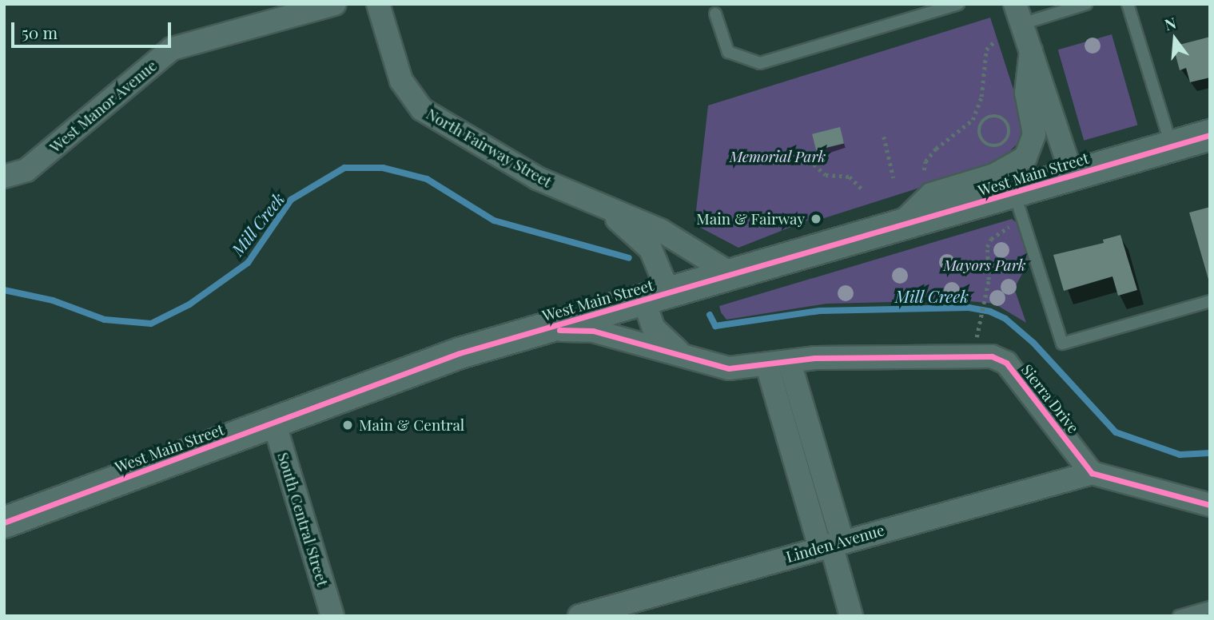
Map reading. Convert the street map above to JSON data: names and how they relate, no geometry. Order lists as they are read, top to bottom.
{
  "streets": {
    "street": [
      "West Manor Avenue",
      "North Fairway Street",
      "West Main Street",
      "Sierra Drive",
      "South Central Street",
      "Linden Avenue"
    ]
  },
  "crossings": [
    ["North Fairway Street", "West Main Street"],
    ["North Fairway Street", "Sierra Drive"],
    ["West Main Street", "Sierra Drive"],
    ["West Main Street", "South Central Street"],
    ["Sierra Drive", "Linden Avenue"]
  ],
  "water": ["Mill Creek"],
  "parks": ["Memorial Park", "Mayors Park"],
  "places": ["Main & Fairway", "Main & Central"],
  "scale_bar": "50 m",
  "north": "top"
}
